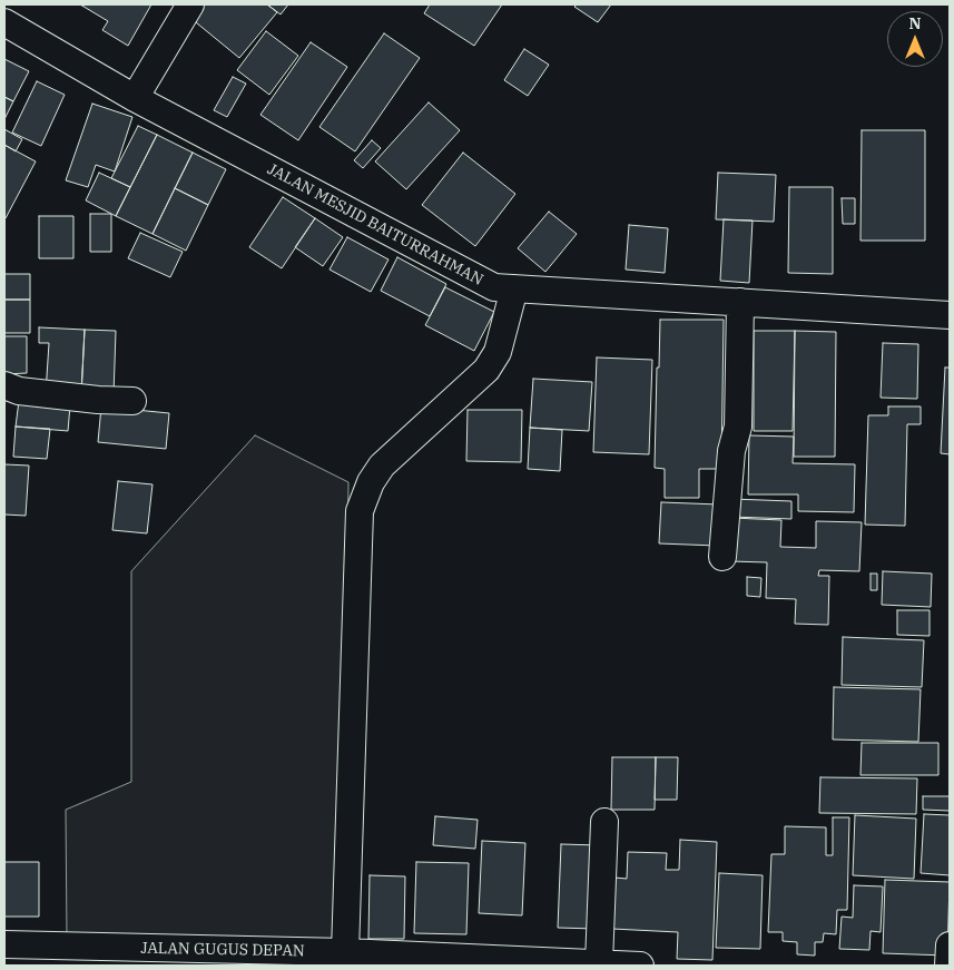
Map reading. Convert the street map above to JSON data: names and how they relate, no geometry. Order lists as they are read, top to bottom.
{
  "streets": {
    "street": ["JALAN MESJID BAITURRAHMAN", "JALAN GUGUS DEPAN"]
  },
  "north": "top"
}
